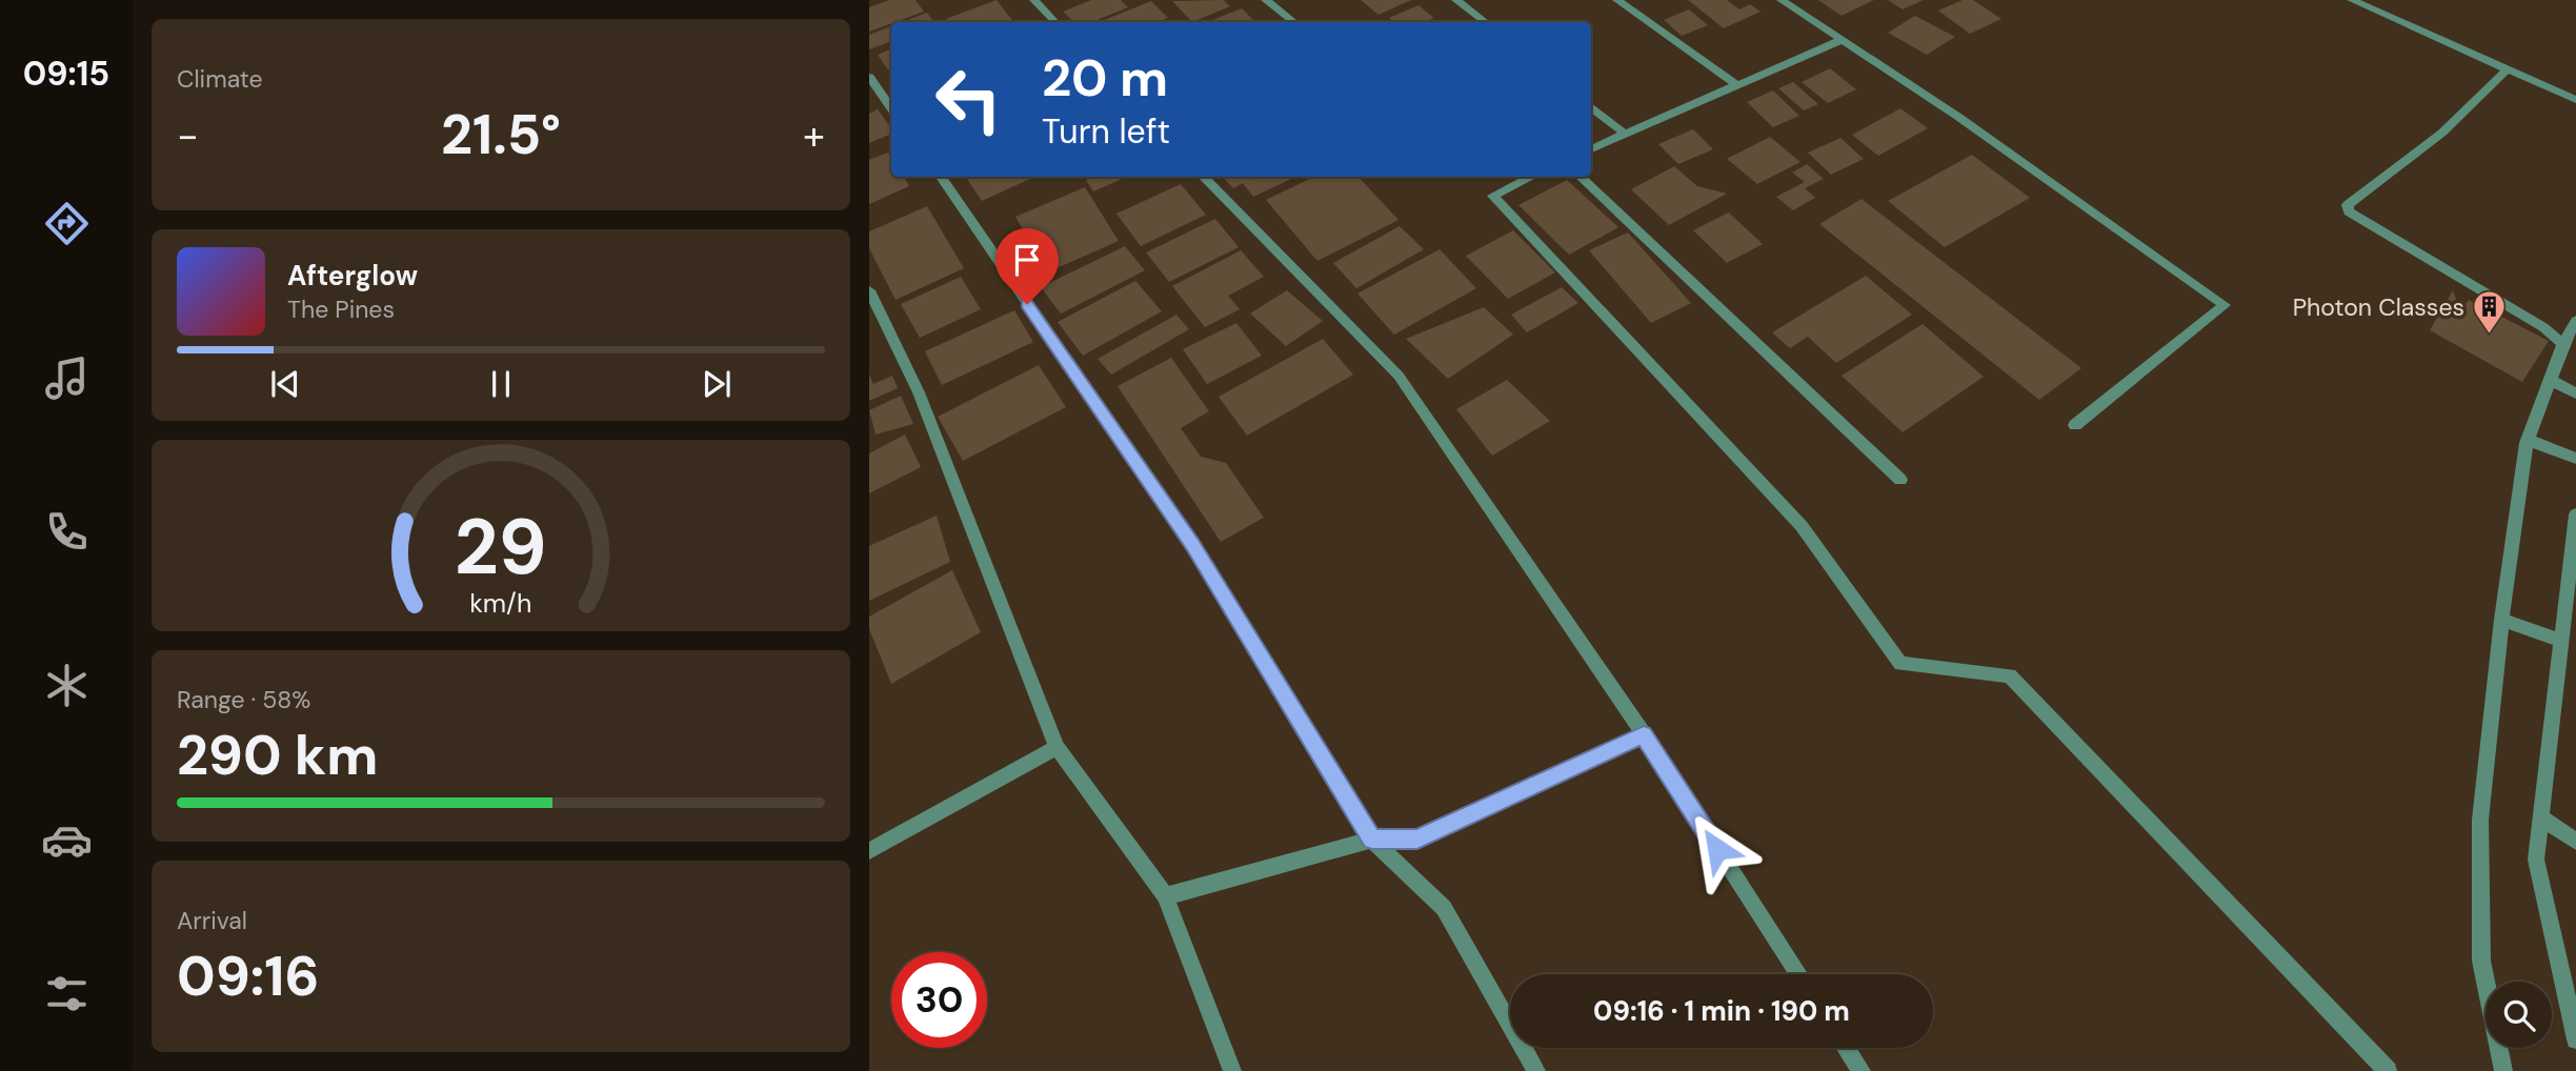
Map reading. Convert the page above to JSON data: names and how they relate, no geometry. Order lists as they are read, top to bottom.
{
  "places": {
    "building": ["Photon Classes"]
  },
  "page": {
    "tabs": "09:15",
    "tile": [
      "Climate",
      ["Range · 58%", "290 km"],
      ["Arrival", "09:16"]
    ],
    "turn": ["20 m", "Turn left"],
    "heat": ["−", "21.5°", "+"],
    "song": ["Afterglow", "The Pines"],
    "limit": "30",
    "trip": "09:16 · 1 min · 190 m",
    "gauge": ["29", "km/h"]
  }
}
